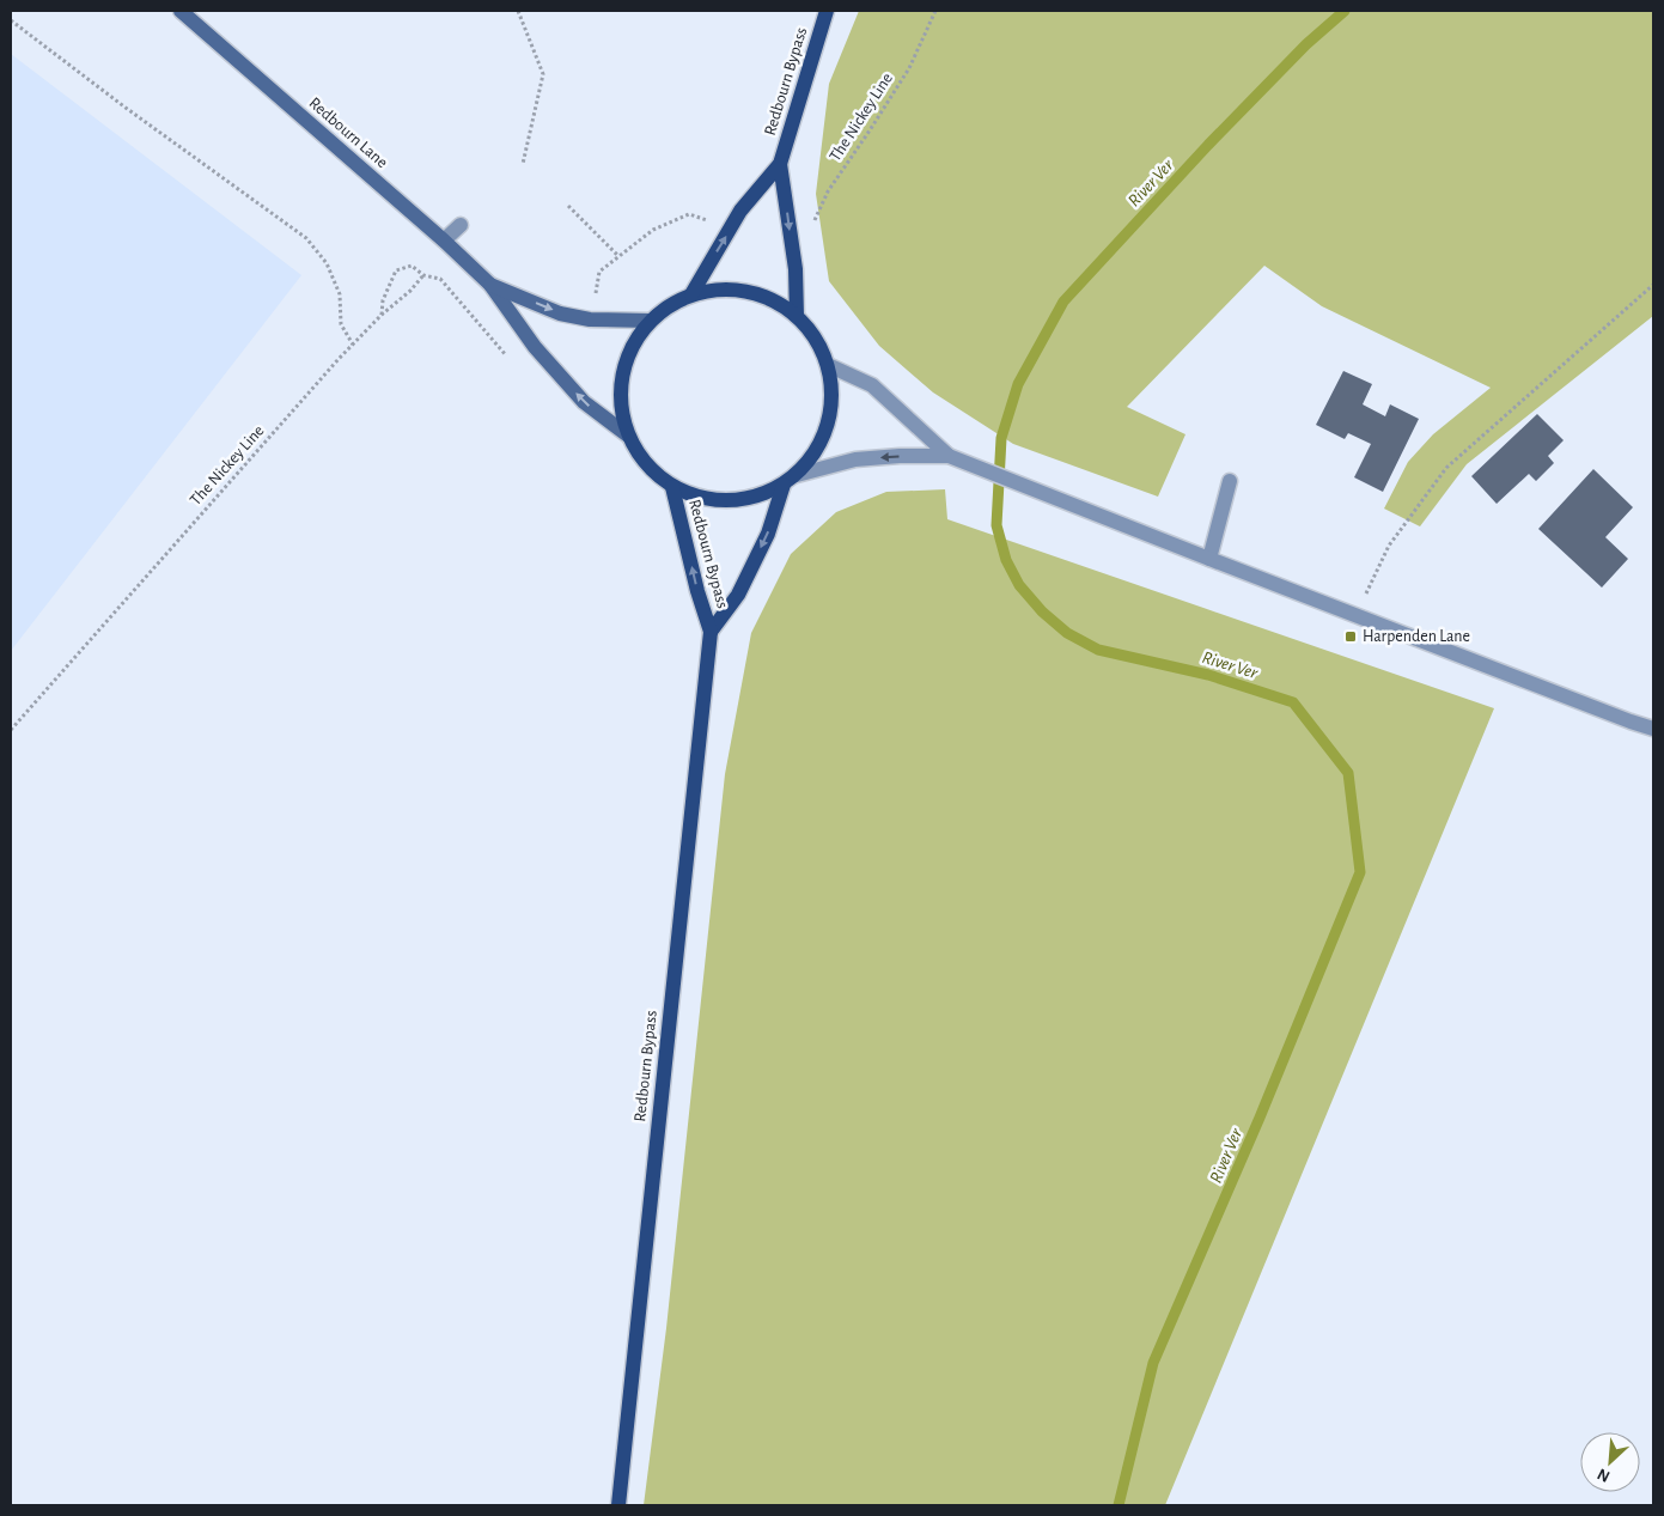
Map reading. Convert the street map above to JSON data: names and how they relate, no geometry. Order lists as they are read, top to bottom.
{
  "streets": {
    "main road": ["Redbourn Bypass", "Redbourn Lane"],
    "path": ["The Nickey Line"]
  },
  "crossings": [
    ["Redbourn Bypass", "Redbourn Lane"]
  ],
  "water": ["River Ver"],
  "places": {
    "transit": ["Harpenden Lane"]
  },
  "north": "bottom left"
}
